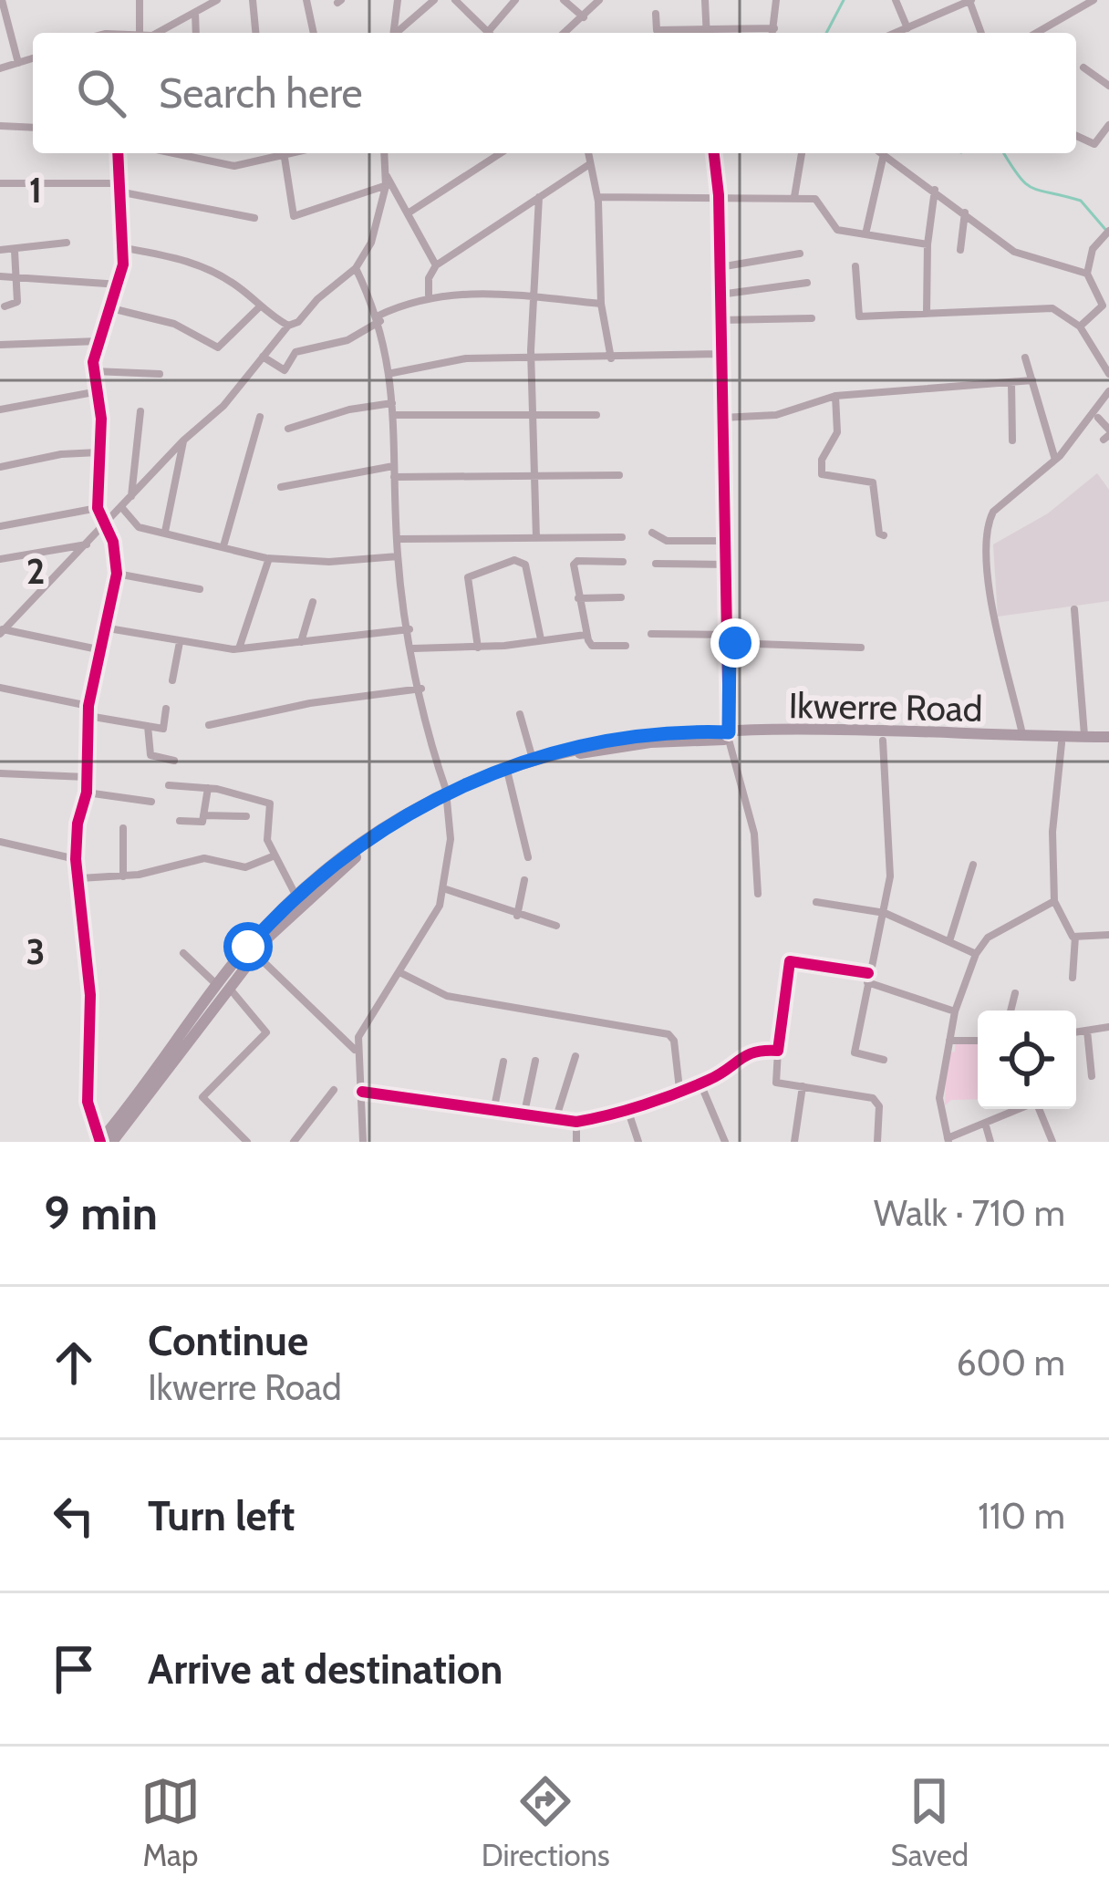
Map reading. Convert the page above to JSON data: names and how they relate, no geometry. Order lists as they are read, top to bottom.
{
  "streets": {
    "main road": ["Ikwerre Road"]
  },
  "page": {
    "search": "Search here",
    "heading": ["9 min", "Walk · 710 m"],
    "list": [
      ["Continue", "Ikwerre Road", "600 m"],
      ["Turn left", "110 m"],
      "Arrive at destination"
    ],
    "nav": ["Map", "Directions", "Saved"]
  },
  "grid": {
    "rows": ["1", "2", "3"]
  }
}
